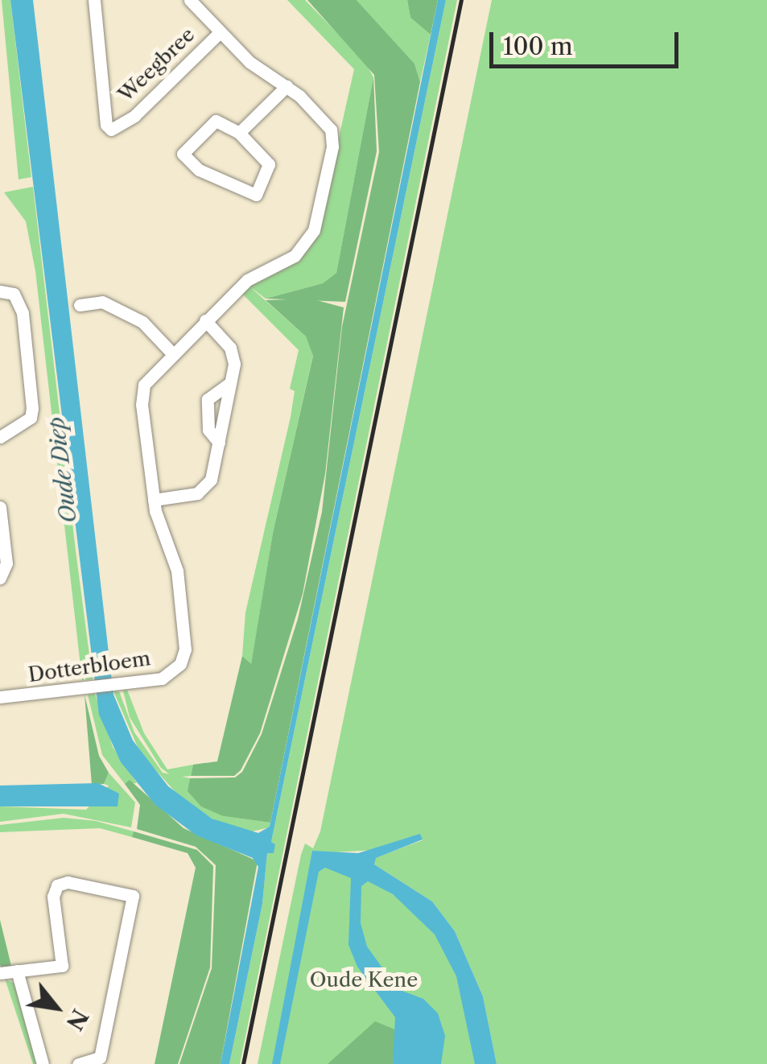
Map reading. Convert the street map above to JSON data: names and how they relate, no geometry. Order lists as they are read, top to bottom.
{
  "streets": {
    "street": ["Weegbree", "Dotterbloem"]
  },
  "crossings": [
    ["Weegbree", "Dotterbloem"]
  ],
  "water": ["Oude Diep"],
  "parks": ["Oude Kene"],
  "scale_bar": "100 m",
  "north": "bottom right"
}
